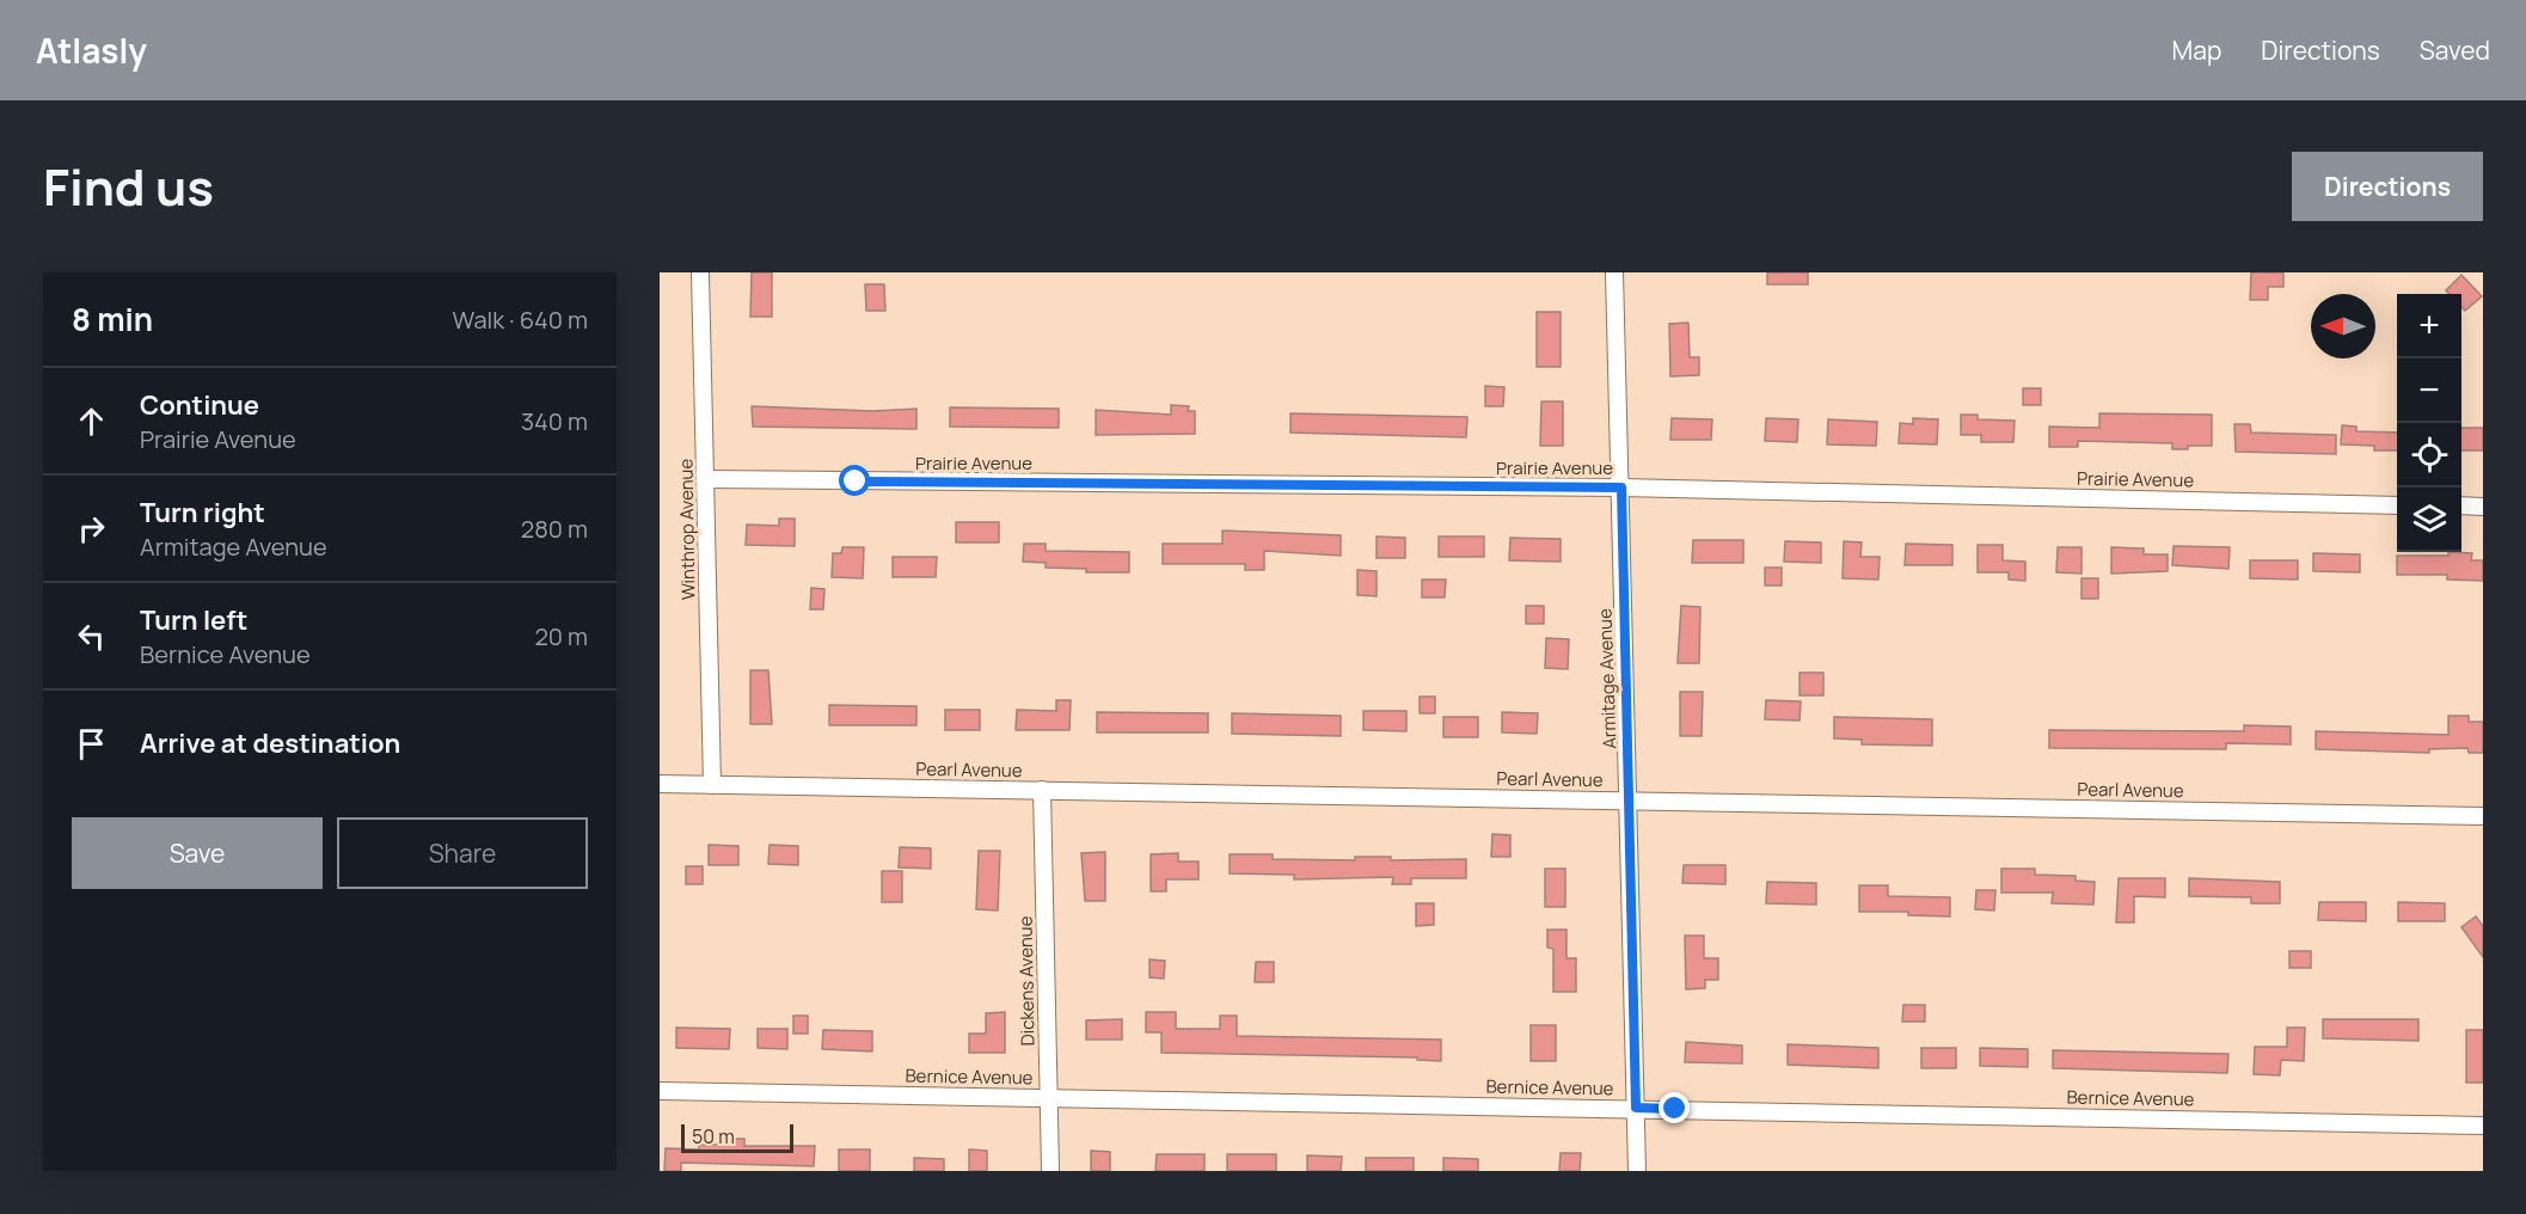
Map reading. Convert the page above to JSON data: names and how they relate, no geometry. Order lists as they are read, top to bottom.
{
  "streets": {
    "street": [
      "Prairie Avenue",
      "Winthrop Avenue",
      "Armitage Avenue",
      "Pearl Avenue",
      "Dickens Avenue",
      "Bernice Avenue"
    ]
  },
  "crossings": [
    ["Prairie Avenue", "Winthrop Avenue"],
    ["Prairie Avenue", "Armitage Avenue"],
    ["Winthrop Avenue", "Pearl Avenue"],
    ["Armitage Avenue", "Pearl Avenue"],
    ["Armitage Avenue", "Bernice Avenue"],
    ["Pearl Avenue", "Dickens Avenue"],
    ["Dickens Avenue", "Bernice Avenue"]
  ],
  "scale_bar": "50 m",
  "north": "left",
  "page": {
    "header": "Atlasly",
    "nav": ["Map", "Directions", "Saved"],
    "title": "Find us",
    "buttons": [
      "Directions",
      ["Save", "Share"]
    ],
    "heading": ["8 min", "Walk · 640 m"],
    "map_buttons": ["+", "−"],
    "list": [
      ["Continue", "Prairie Avenue", "340 m"],
      ["Turn right", "Armitage Avenue", "280 m"],
      ["Turn left", "Bernice Avenue", "20 m"],
      "Arrive at destination"
    ],
    "scale": "50 m"
  }
}
